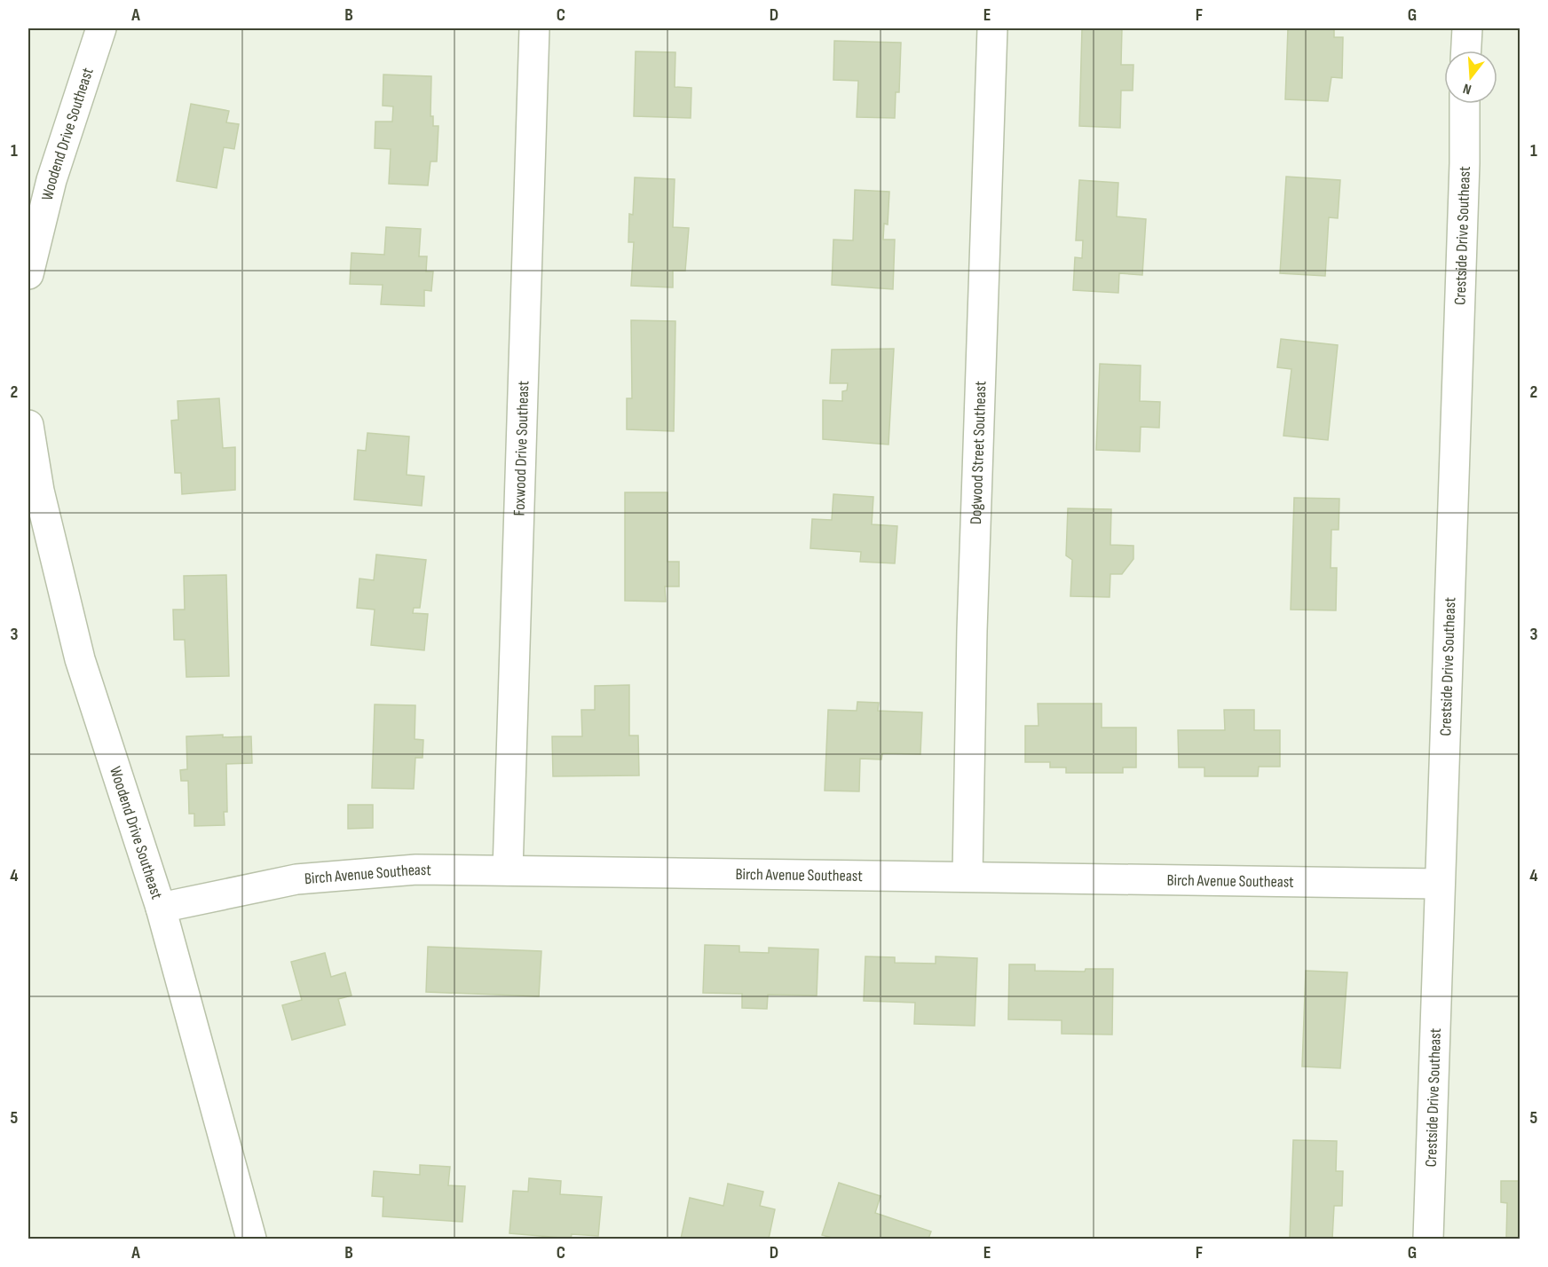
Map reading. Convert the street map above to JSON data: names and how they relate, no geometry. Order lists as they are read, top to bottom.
{
  "streets": {
    "street": [
      "Woodend Drive Southeast",
      "Crestside Drive Southeast",
      "Foxwood Drive Southeast",
      "Dogwood Street Southeast",
      "Birch Avenue Southeast"
    ]
  },
  "crossings": [
    ["Woodend Drive Southeast", "Birch Avenue Southeast"],
    ["Crestside Drive Southeast", "Birch Avenue Southeast"],
    ["Foxwood Drive Southeast", "Birch Avenue Southeast"],
    ["Dogwood Street Southeast", "Birch Avenue Southeast"]
  ],
  "north": "bottom",
  "grid": {
    "columns": [
      "A",
      "B",
      "C",
      "D",
      "E",
      "F",
      "G"
    ],
    "rows": [
      "1",
      "2",
      "3",
      "4",
      "5"
    ]
  }
}
